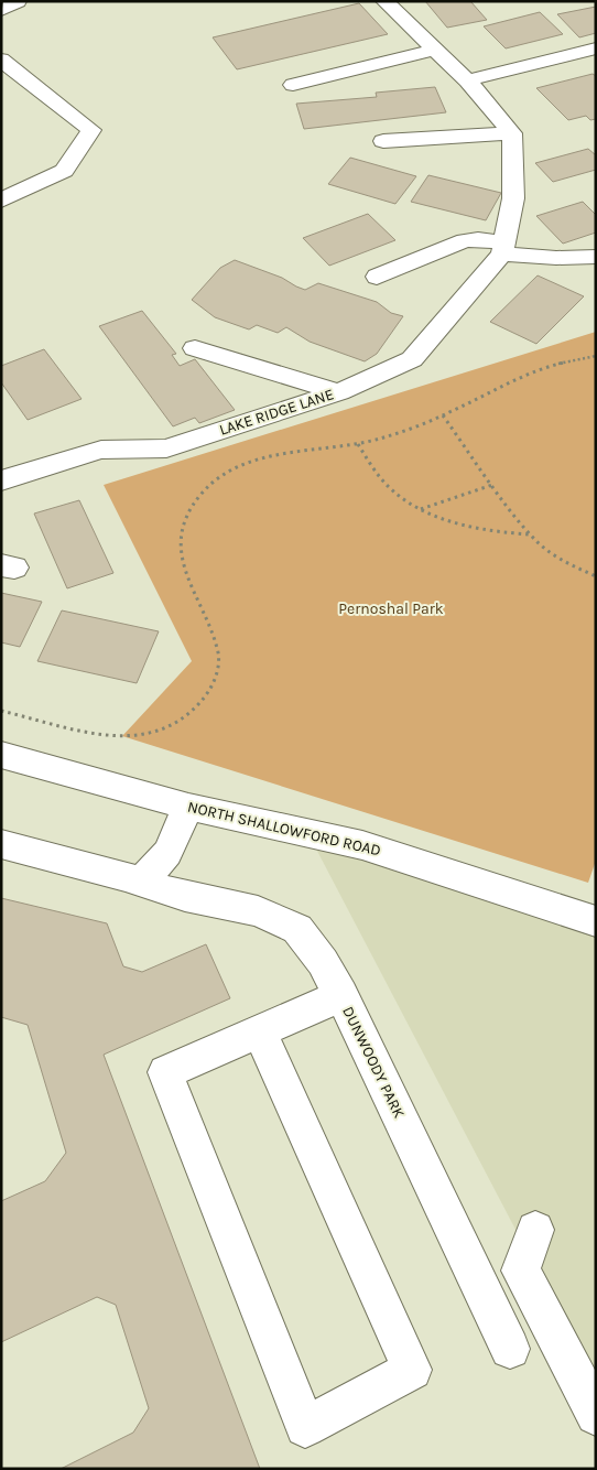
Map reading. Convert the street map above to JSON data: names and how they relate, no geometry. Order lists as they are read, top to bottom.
{
  "streets": {
    "street": ["LAKE RIDGE LANE", "NORTH SHALLOWFORD ROAD", "DUNWOODY PARK"]
  },
  "parks": ["Pernoshal Park"]
}
